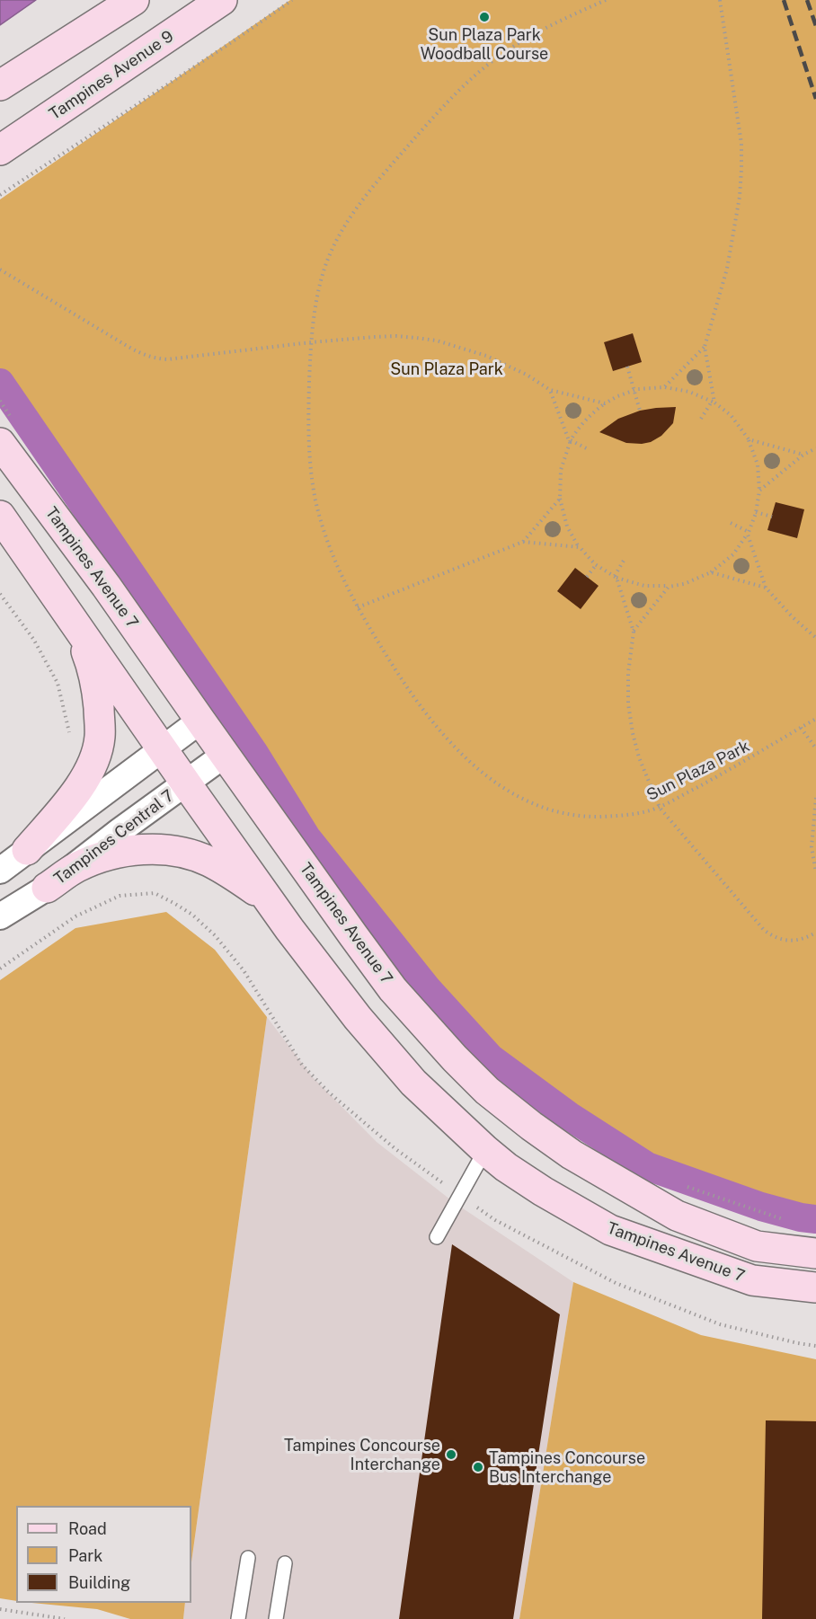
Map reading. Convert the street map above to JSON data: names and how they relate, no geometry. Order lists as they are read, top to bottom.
{
  "streets": {
    "main road": ["Tampines Avenue 9", "Tampines Avenue 7"],
    "street": ["Tampines Central 7"],
    "path": ["Sun Plaza Park"]
  },
  "crossings": [
    ["Tampines Avenue 7", "Tampines Central 7"]
  ],
  "parks": ["Sun Plaza Park"],
  "places": ["Sun Plaza Park Woodball Course", "Tampines Concourse Interchange", "Tampines Concourse Bus Interchange"],
  "legend": ["Road", "Park", "Building"]
}
